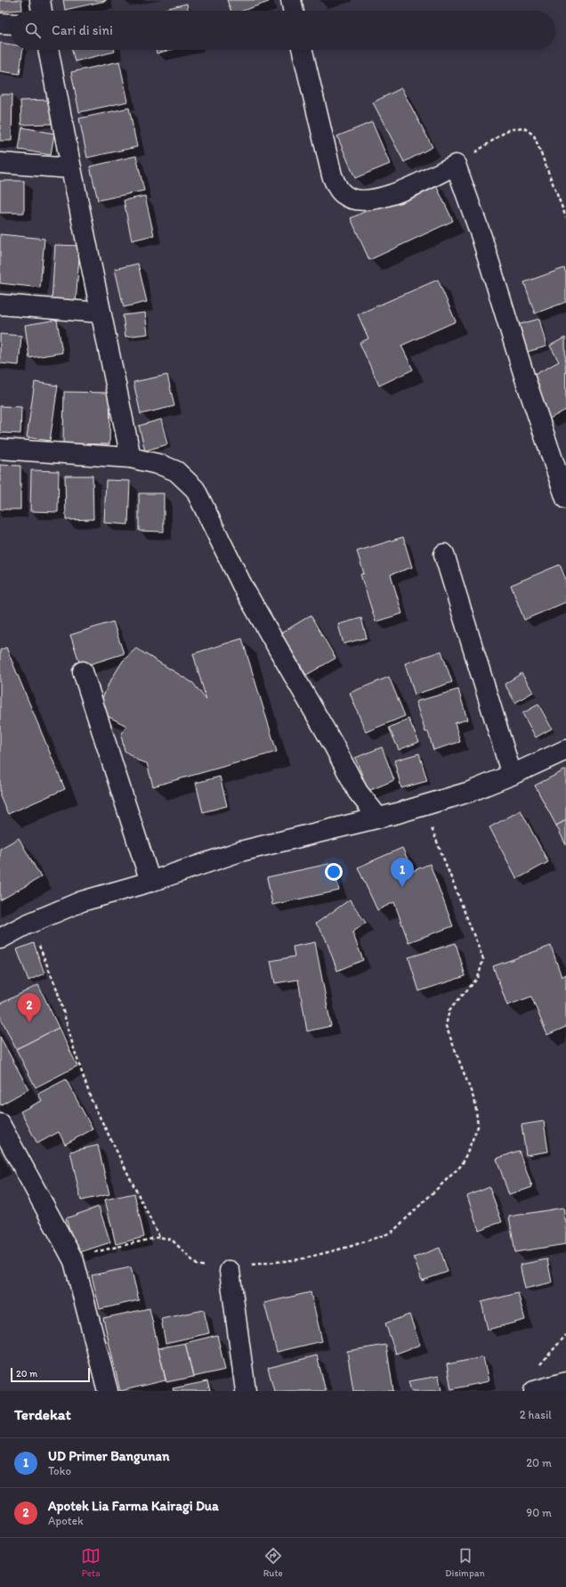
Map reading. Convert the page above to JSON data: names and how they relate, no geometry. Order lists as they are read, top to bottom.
{
  "scale_bar": "20 m",
  "page": {
    "search": "Cari di sini",
    "pins": ["1", "2"],
    "scale": "20 m",
    "heading": ["Terdekat", "2 hasil"],
    "list": [
      {
        "mark": "1",
        "name": "UD Primer Bangunan",
        "note": "Toko",
        "value": "20 m"
      },
      {
        "mark": "2",
        "name": "Apotek Lia Farma Kairagi Dua",
        "note": "Apotek",
        "value": "90 m"
      }
    ],
    "nav": ["Peta", "Rute", "Disimpan"]
  }
}
